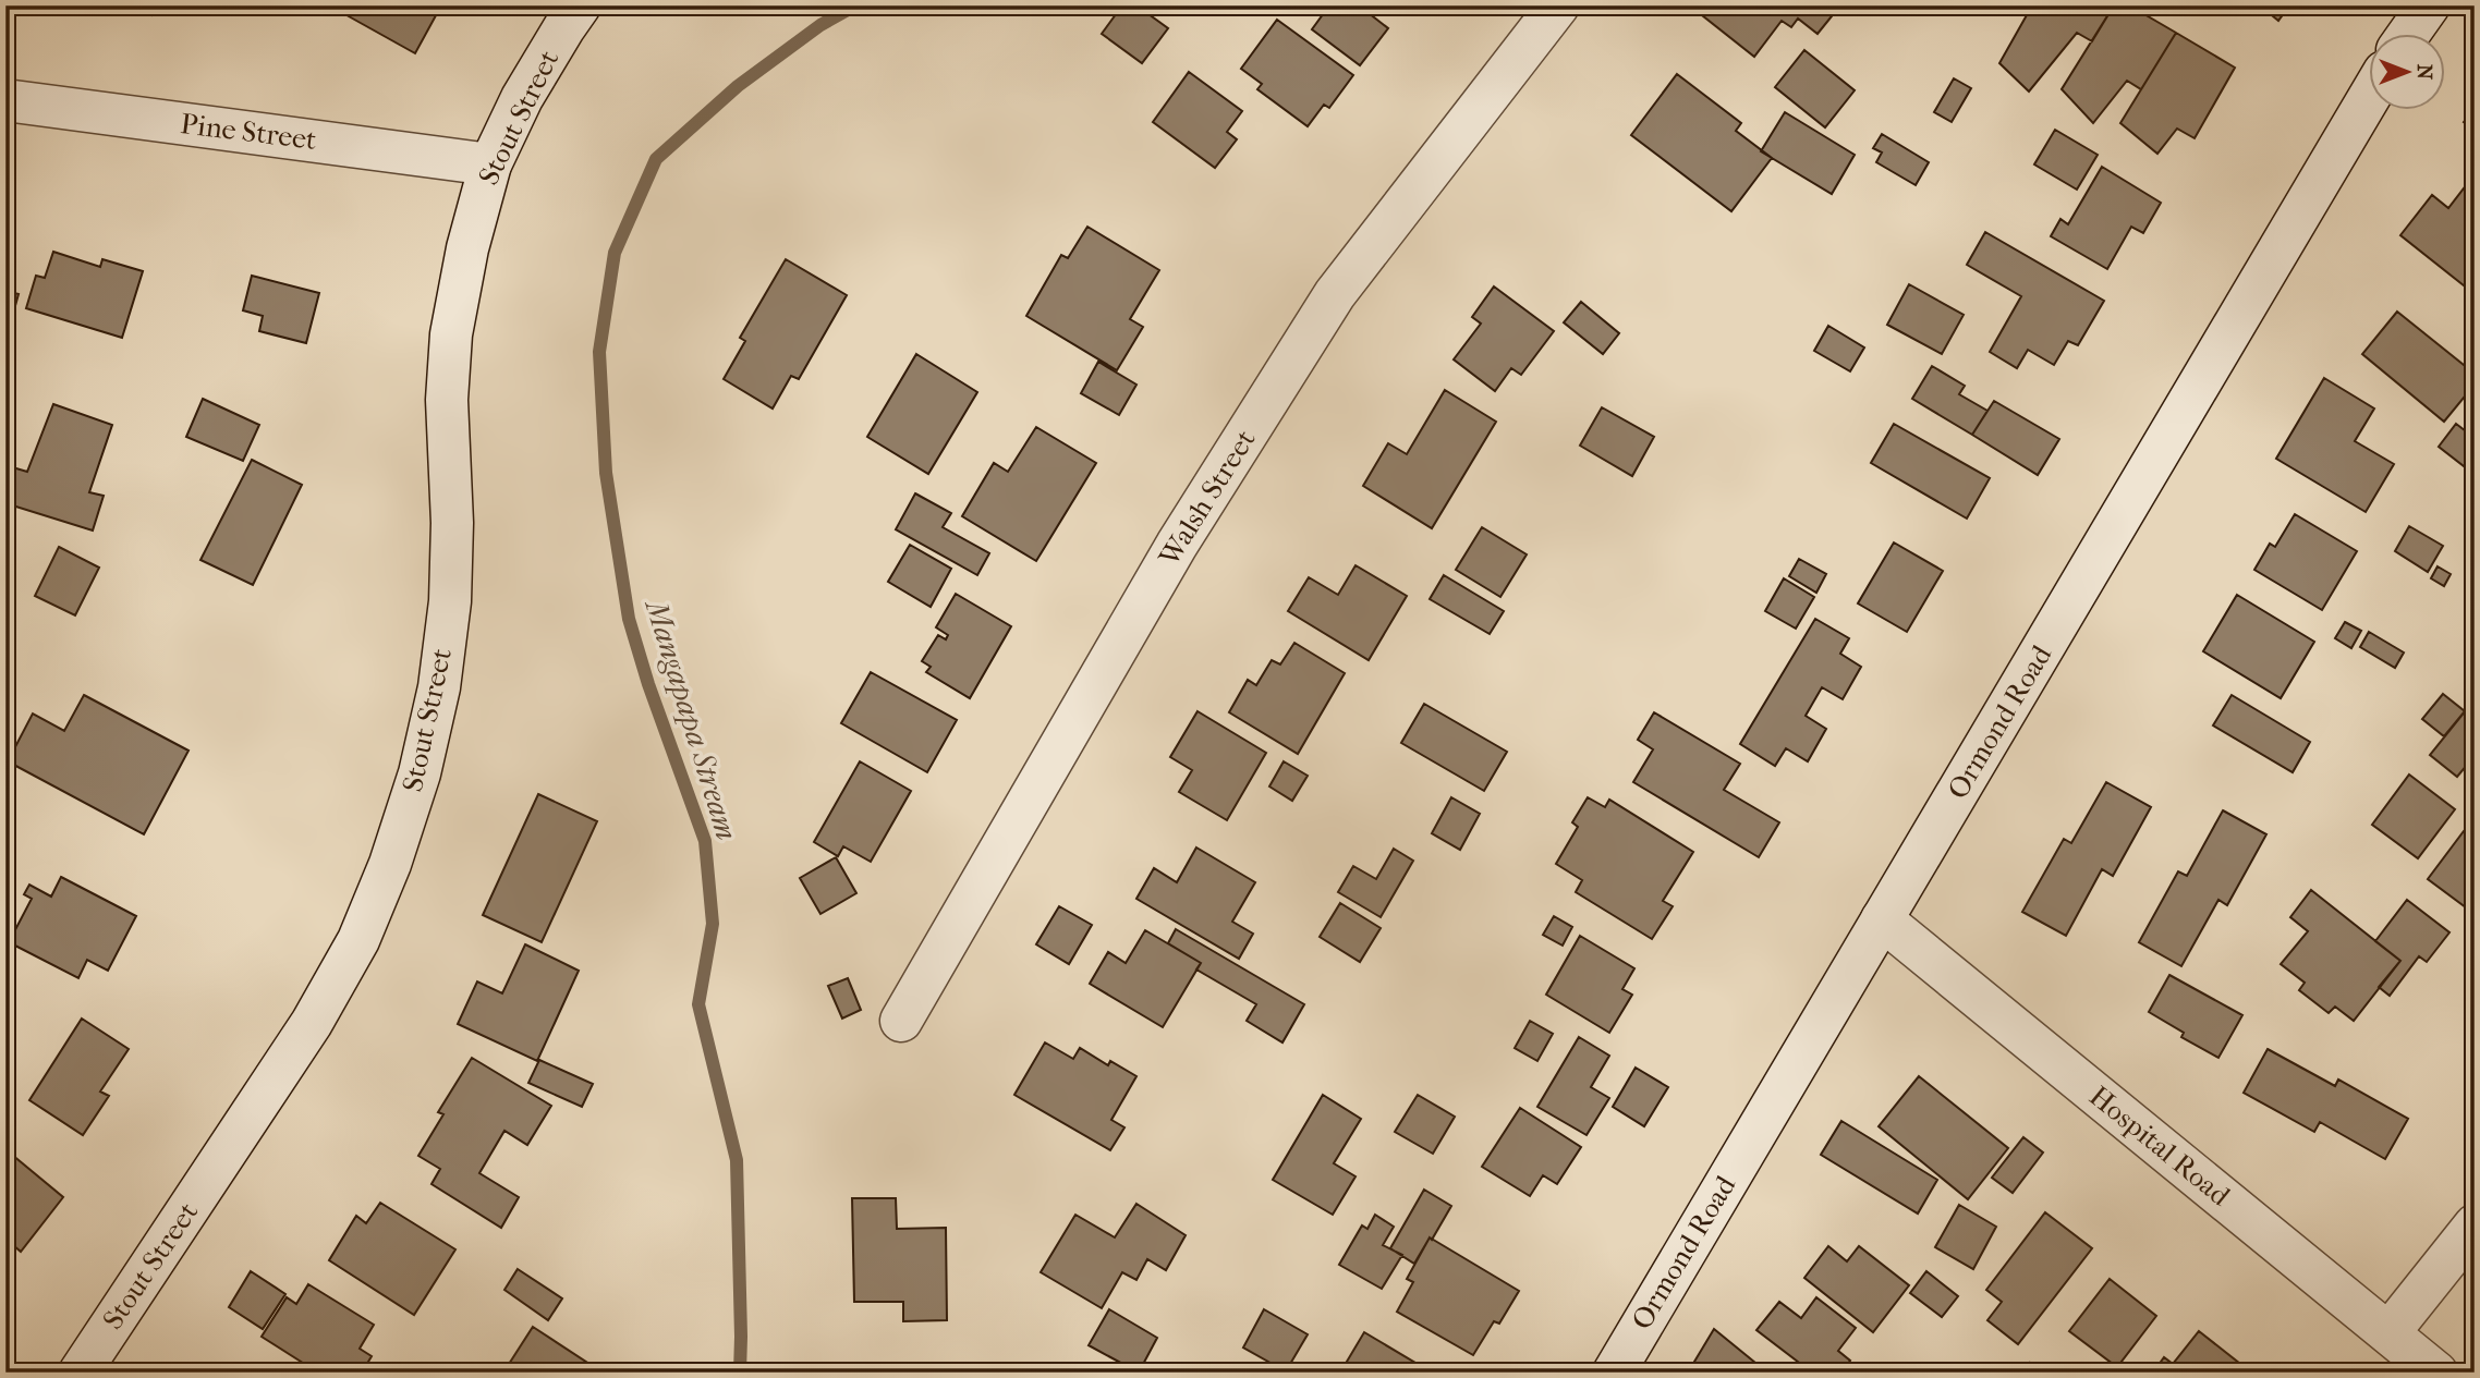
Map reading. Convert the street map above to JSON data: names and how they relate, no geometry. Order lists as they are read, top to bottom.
{
  "streets": {
    "street": [
      "Stout Street",
      "Pine Street",
      "Walsh Street",
      "Ormond Road",
      "Hospital Road"
    ]
  },
  "crossings": [
    ["Stout Street", "Pine Street"],
    ["Ormond Road", "Hospital Road"]
  ],
  "water": ["Mangapapa Stream"],
  "north": "right"
}
